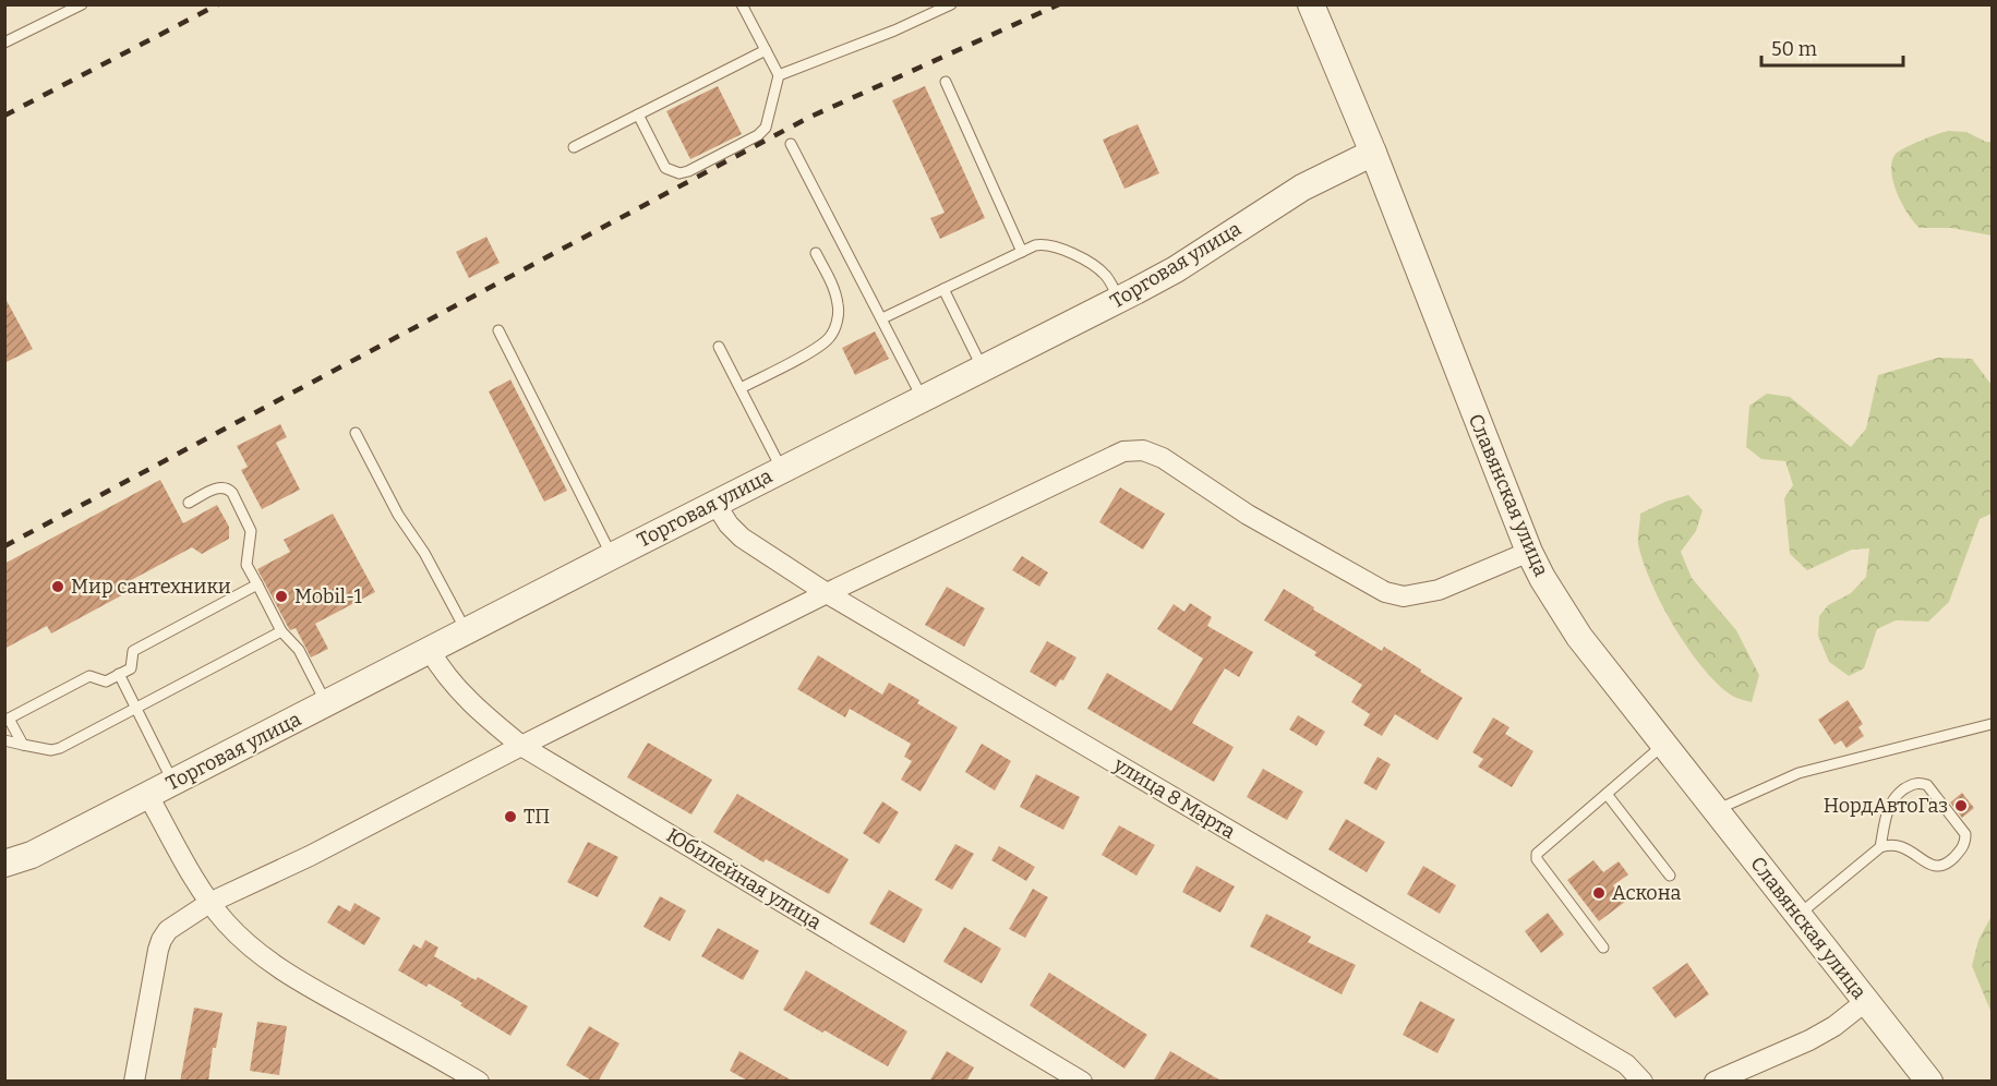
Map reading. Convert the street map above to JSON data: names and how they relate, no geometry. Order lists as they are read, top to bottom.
{
  "streets": {
    "street": [
      "Торговая улица",
      "Славянская улица",
      "улица 8 Марта",
      "Юбилейная улица"
    ]
  },
  "crossings": [
    ["Торговая улица", "Славянская улица"],
    ["Торговая улица", "улица 8 Марта"],
    ["Торговая улица", "Юбилейная улица"]
  ],
  "places": [
    "Мир сантехники",
    "Mobil-1",
    "НордАвтоГаз",
    "ТП",
    "Аскона"
  ],
  "scale_bar": "50 m"
}
